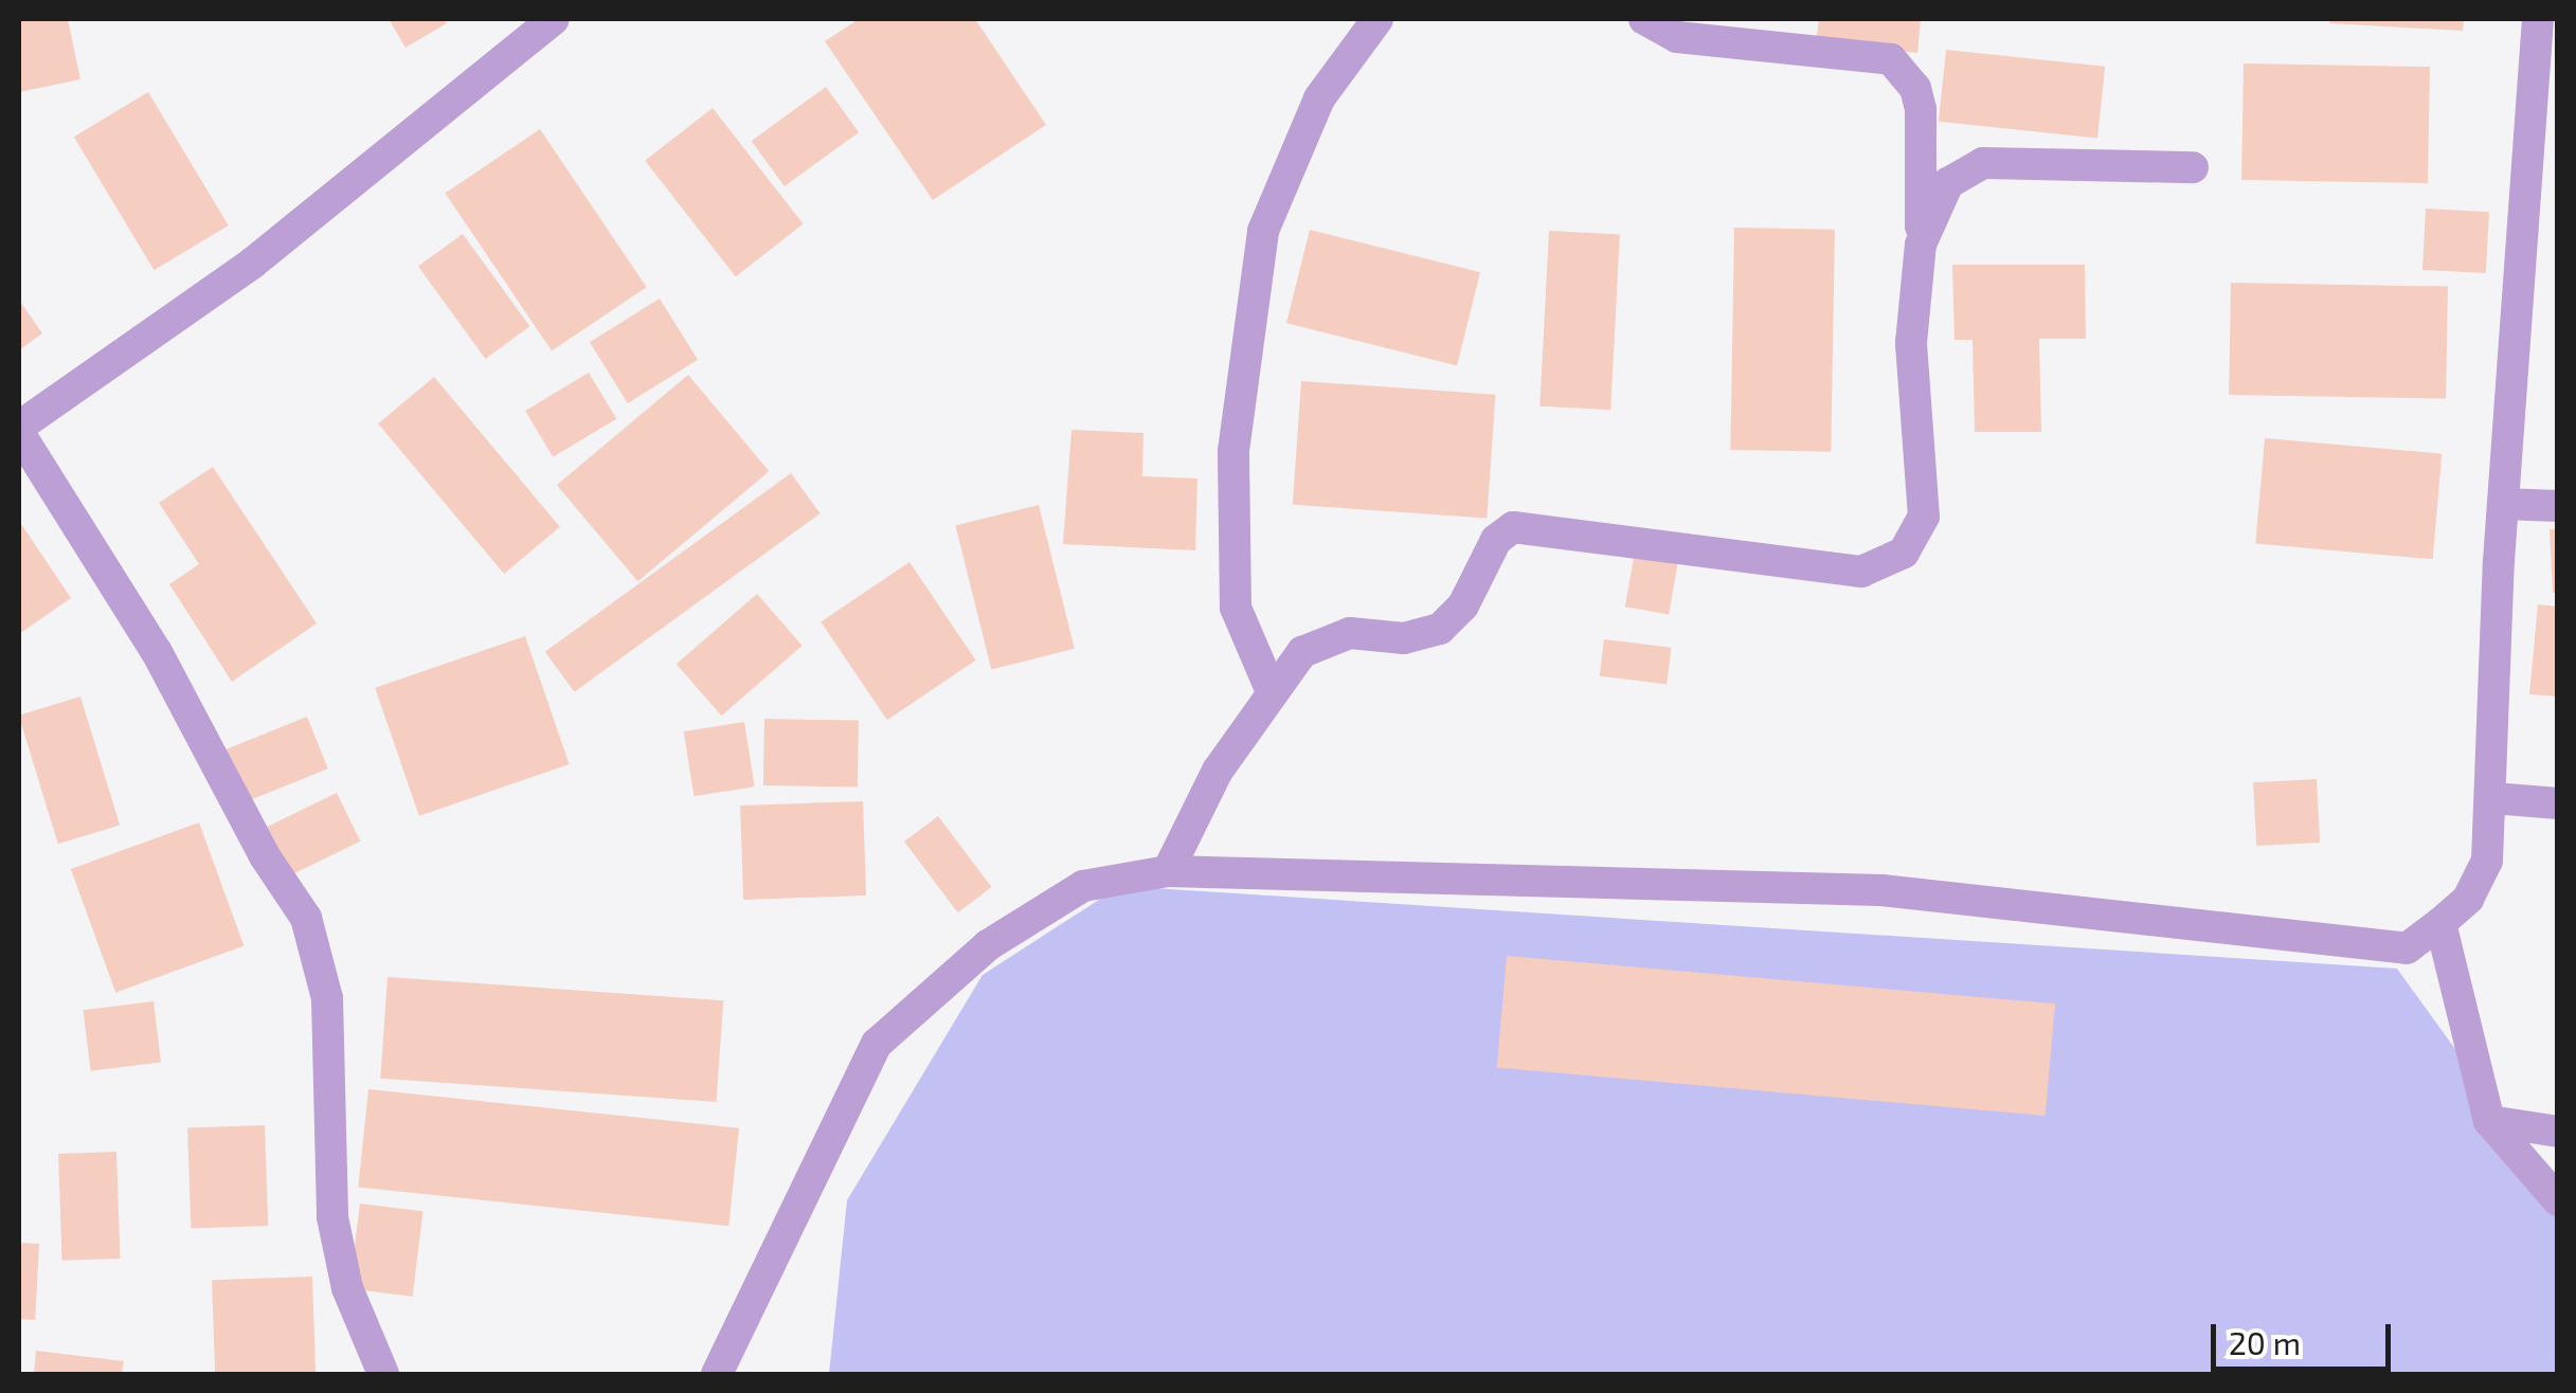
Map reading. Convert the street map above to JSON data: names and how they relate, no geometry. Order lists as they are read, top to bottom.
{
  "scale_bar": "20 m"
}
